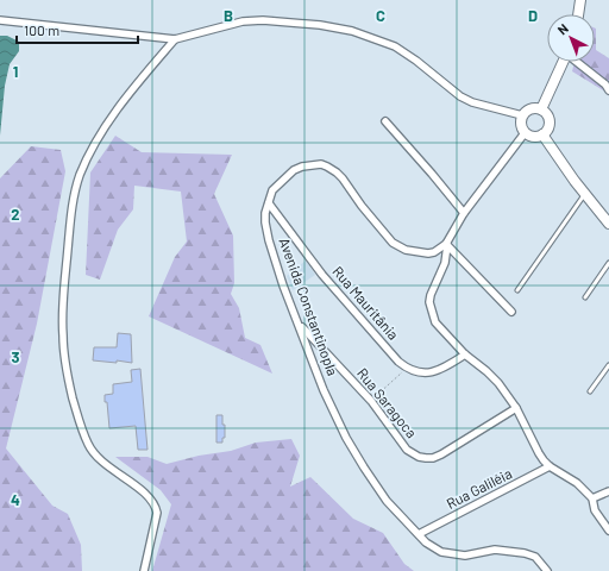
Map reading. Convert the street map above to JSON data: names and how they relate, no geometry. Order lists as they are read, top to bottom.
{
  "streets": {
    "street": [
      "Rua Mauritânia",
      "Avenida Constantinopla",
      "Rua Saragoca",
      "Rua Galiléia"
    ]
  },
  "crossings": [
    ["Rua Mauritânia", "Avenida Constantinopla"],
    ["Avenida Constantinopla", "Rua Saragoca"],
    ["Avenida Constantinopla", "Rua Galiléia"]
  ],
  "scale_bar": "100 m",
  "north": "top left",
  "grid": {
    "columns": ["B", "C", "D"],
    "rows": [
      "1",
      "2",
      "3",
      "4"
    ]
  }
}
